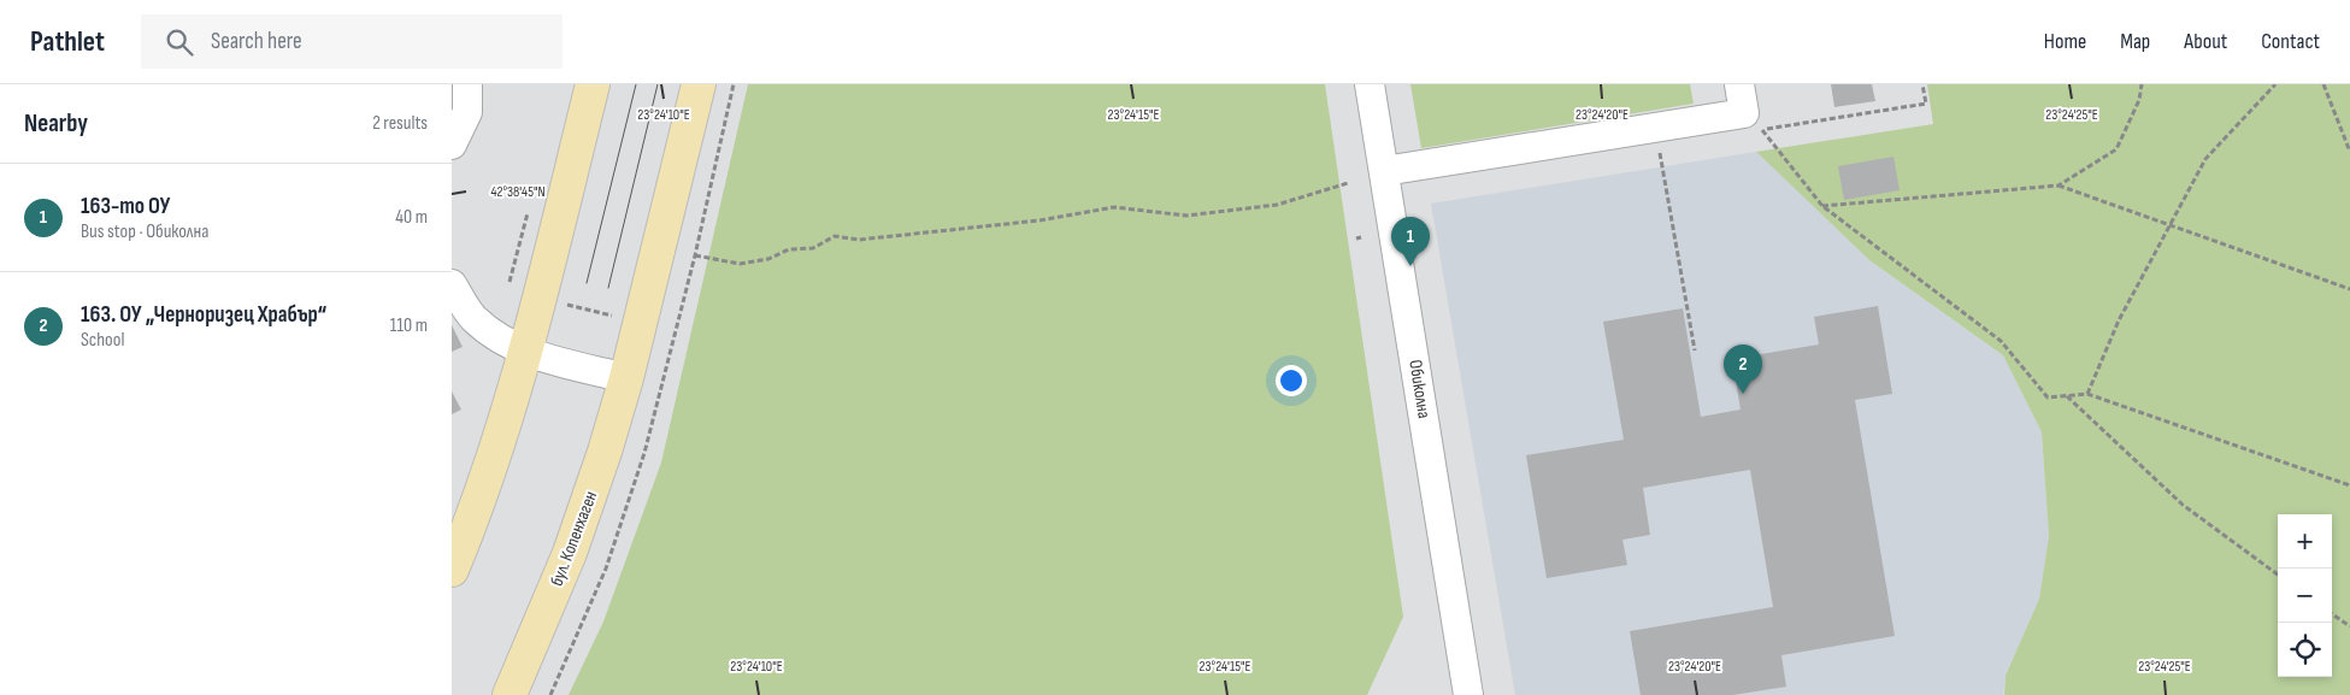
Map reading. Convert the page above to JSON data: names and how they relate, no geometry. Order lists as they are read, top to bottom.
{
  "streets": {
    "main road": ["бул. Копенхаген"],
    "street": ["Обиколна"]
  },
  "page": {
    "header": "Pathlet",
    "search": "Search here",
    "nav": [
      "Home",
      "Map",
      "About",
      "Contact"
    ],
    "heading": ["Nearby", "2 results"],
    "list": [
      {
        "mark": "1",
        "name": "163-то ОУ",
        "note": "Bus stop · Обиколна",
        "value": "40 m"
      },
      {
        "mark": "2",
        "name": "163. ОУ „Черноризец Храбър“",
        "note": "School",
        "value": "110 m"
      }
    ],
    "pins": ["1", "2"],
    "map_buttons": ["+", "−"]
  },
  "coordinates": [
    "23°24'10\"E",
    "23°24'15\"E",
    "23°24'20\"E",
    "23°24'25\"E",
    "42°38'45\"N"
  ]
}
